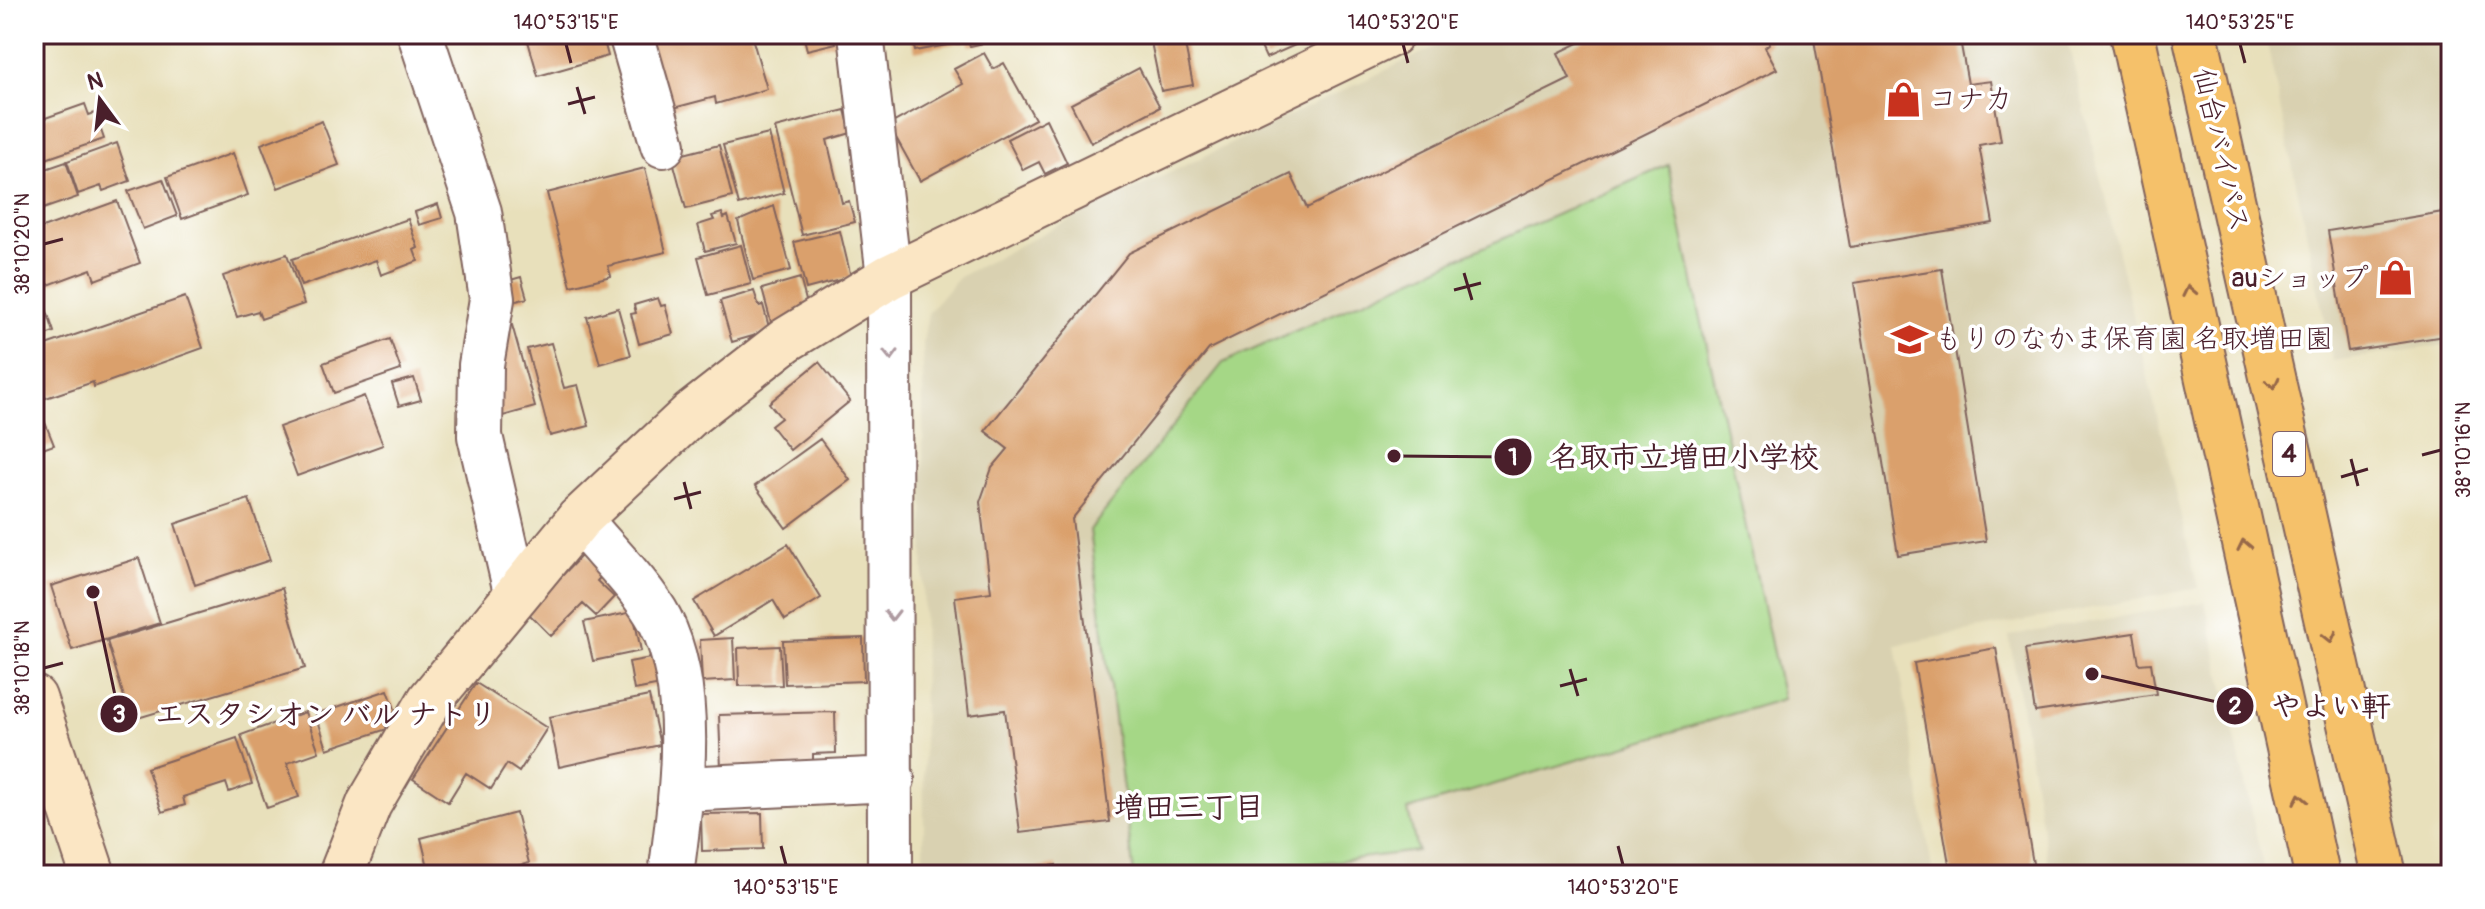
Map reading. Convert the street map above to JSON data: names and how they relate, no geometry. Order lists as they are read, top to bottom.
{
  "streets": {
    "highway": ["仙台バイパス", "4"]
  },
  "districts": ["増田三丁目"],
  "places": {
    "shop": ["コナカ", "auショップ"],
    "school or university": ["もりのなかま保育園 名取増田園"],
    "other": ["名取市立増田小学校", "エスタシオン バル ナトリ", "やよい軒"]
  },
  "north": "top",
  "coordinates": [
    "140°53'15\"E",
    "140°53'20\"E",
    "140°53'25\"E",
    "38°10'20\"N",
    "38°10'16\"N",
    "38°10'18\"N"
  ]
}
